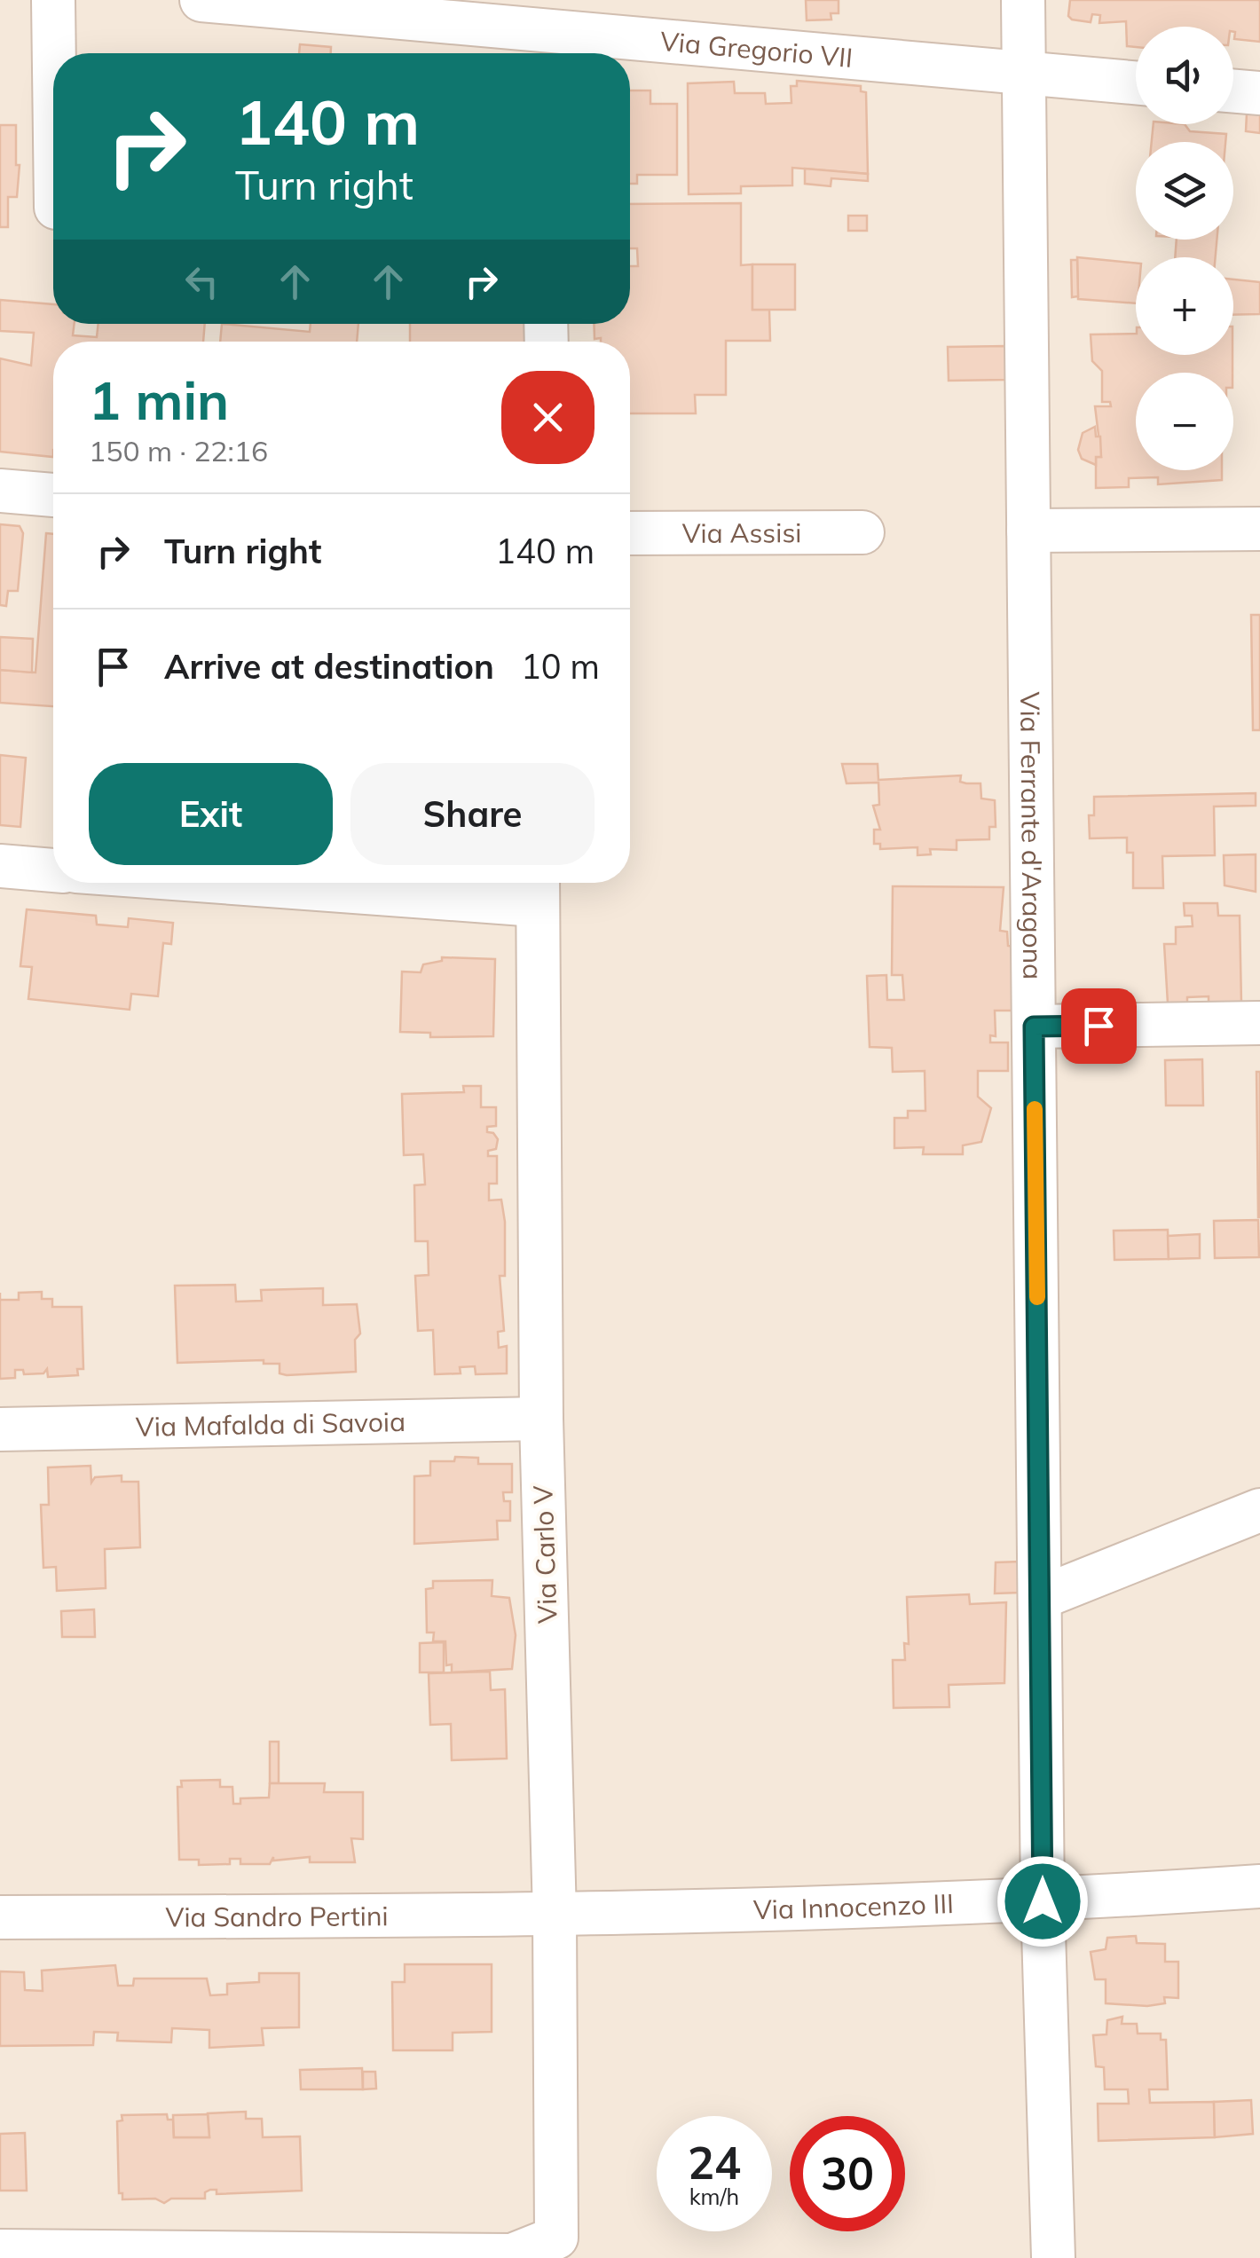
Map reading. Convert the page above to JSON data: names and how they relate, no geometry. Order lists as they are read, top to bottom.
{
  "streets": {
    "street": [
      "Via Gregorio VII",
      "Via Assisi",
      "Via Ferrante d'Aragona",
      "Via Mafalda di Savoia",
      "Via Carlo V",
      "Via Innocenzo III",
      "Via Sandro Pertini"
    ]
  },
  "crossings": [
    ["Via Gregorio VII", "Via Ferrante d'Aragona"],
    ["Via Ferrante d'Aragona", "Via Innocenzo III"],
    ["Via Mafalda di Savoia", "Via Carlo V"],
    ["Via Carlo V", "Via Innocenzo III"],
    ["Via Carlo V", "Via Sandro Pertini"],
    ["Via Innocenzo III", "Via Sandro Pertini"]
  ],
  "page": {
    "map_buttons": ["+", "−"],
    "turn": ["140 m", "Turn right"],
    "heading": ["1 min", "150 m · 22:16"],
    "list": [
      {
        "name": "Turn right",
        "value": "140 m"
      },
      {
        "name": "Arrive at destination",
        "value": "10 m"
      }
    ],
    "buttons": ["Exit", "Share"],
    "speed": "24 km/h",
    "limit": "30"
  }
}
